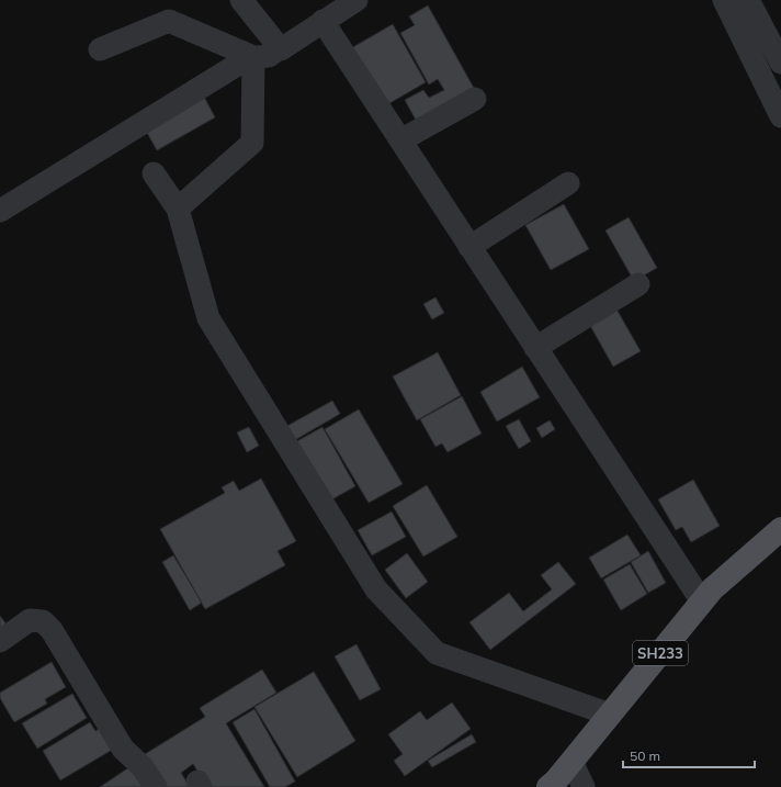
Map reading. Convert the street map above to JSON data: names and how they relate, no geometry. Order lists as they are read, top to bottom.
{
  "streets": {
    "main road": ["SH233"]
  },
  "scale_bar": "50 m"
}
